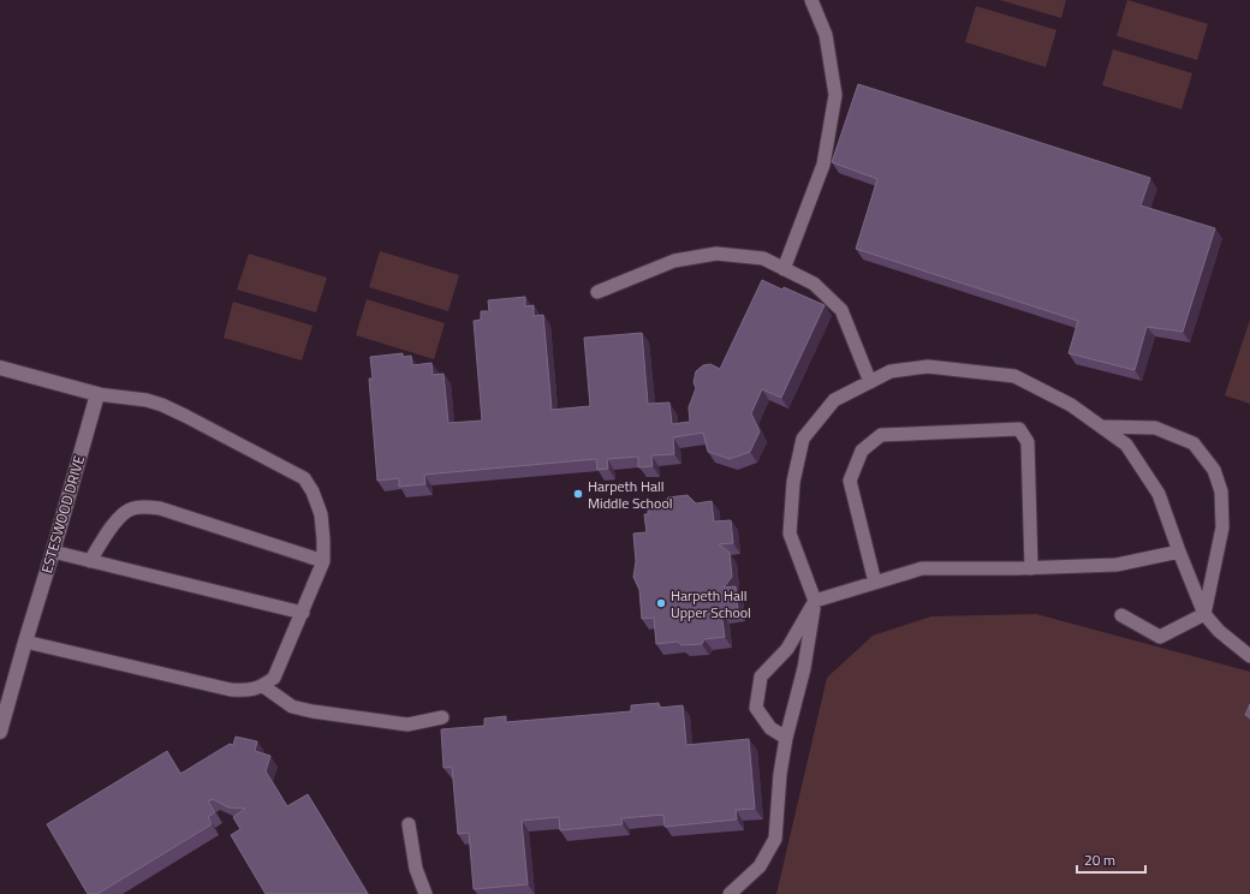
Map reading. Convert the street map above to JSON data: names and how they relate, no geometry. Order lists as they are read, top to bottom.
{
  "streets": {
    "street": ["ESTESWOOD DRIVE"]
  },
  "places": ["Harpeth Hall Middle School", "Harpeth Hall Upper School"],
  "scale_bar": "20 m"
}
